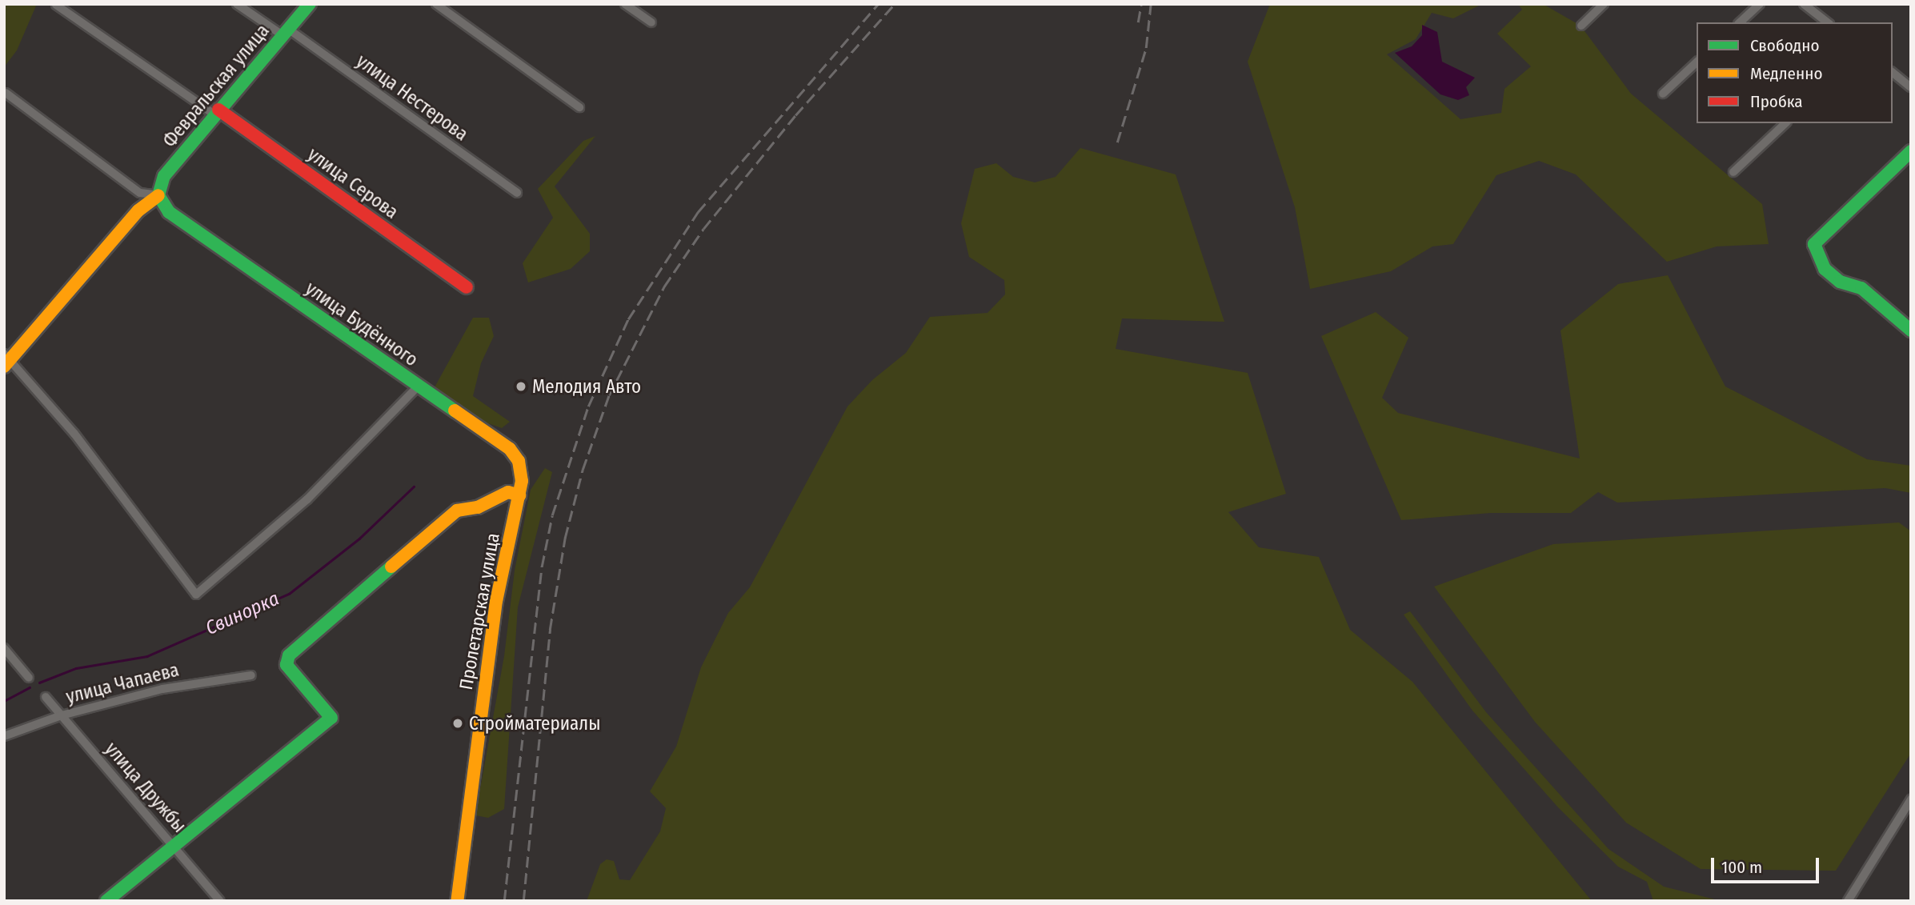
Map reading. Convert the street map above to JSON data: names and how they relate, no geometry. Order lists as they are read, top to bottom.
{
  "streets": {
    "street": [
      "Февральская улица",
      "улица Нестерова",
      "улица Серова",
      "улица Будённого",
      "Пролетарская улица",
      "улица Чапаева",
      "улица Дружбы"
    ]
  },
  "crossings": [
    ["Февральская улица", "улица Нестерова"],
    ["Февральская улица", "улица Серова"],
    ["Февральская улица", "улица Будённого"],
    ["улица Будённого", "Пролетарская улица"],
    ["улица Чапаева", "улица Дружбы"]
  ],
  "water": ["Свинорка"],
  "places": ["Мелодия Авто", "Стройматериалы"],
  "legend": ["Свободно", "Медленно", "Пробка"],
  "scale_bar": "100 m"
}
